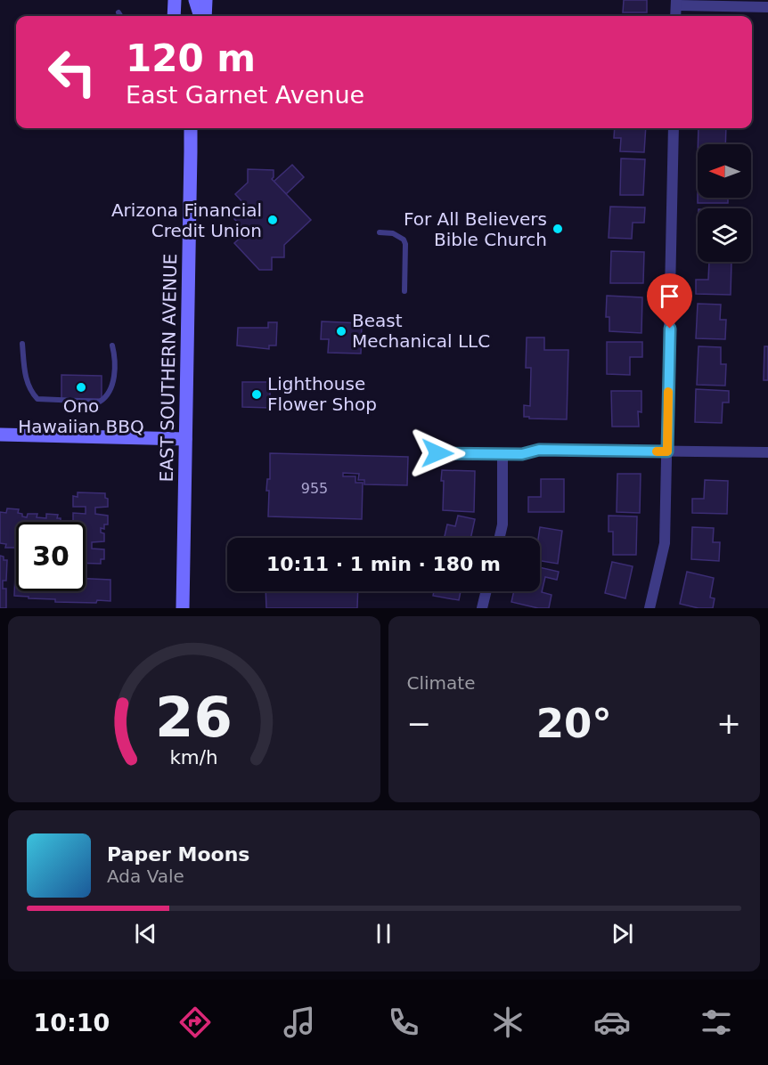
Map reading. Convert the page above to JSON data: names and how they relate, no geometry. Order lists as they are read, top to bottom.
{
  "streets": {
    "main road": ["EAST SOUTHERN AVENUE"]
  },
  "places": [
    "Arizona Financial Credit Union",
    "For All Believers Bible Church",
    "Beast Mechanical LLC",
    "Ono Hawaiian BBQ",
    "Lighthouse Flower Shop"
  ],
  "house_numbers": ["955"],
  "north": "left",
  "page": {
    "turn": ["120 m", "East Garnet Avenue"],
    "limit": "30",
    "trip": "10:11 · 1 min · 180 m",
    "tile": "Climate",
    "heat": ["−", "20°", "+"],
    "song": ["Paper Moons", "Ada Vale"],
    "tabs": "10:10",
    "gauge": ["26", "km/h"]
  }
}
